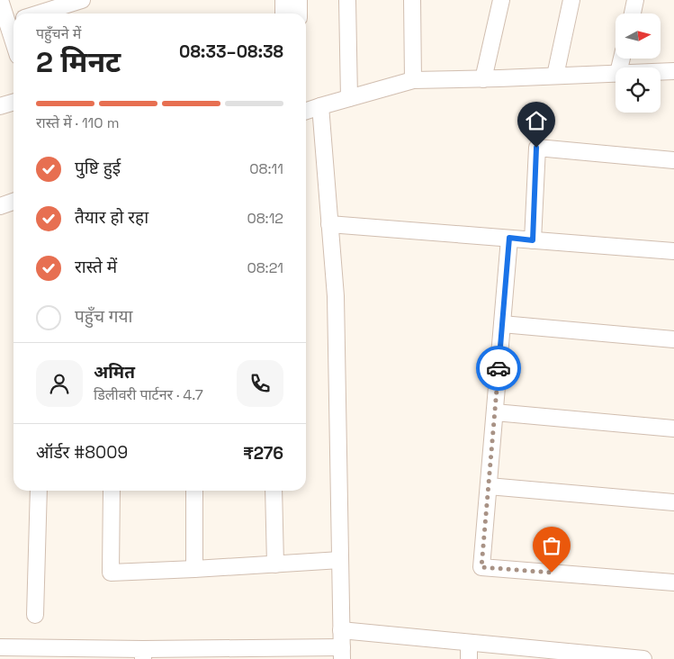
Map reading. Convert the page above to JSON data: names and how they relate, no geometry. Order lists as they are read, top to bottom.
{
  "north": "right",
  "page": {
    "heading": ["2 मिनट", "पहुँचने में", "08:33–08:38"],
    "panel": [
      "अमित",
      "डिलीवरी पार्टनर · 4.7",
      "ऑर्डर #8009",
      "₹276"
    ],
    "bar": "रास्ते में · 110 m",
    "list": [
      ["पुष्टि हुई", "08:11"],
      ["तैयार हो रहा", "08:12"],
      ["रास्ते में", "08:21"],
      "पहुँच गया"
    ]
  }
}
